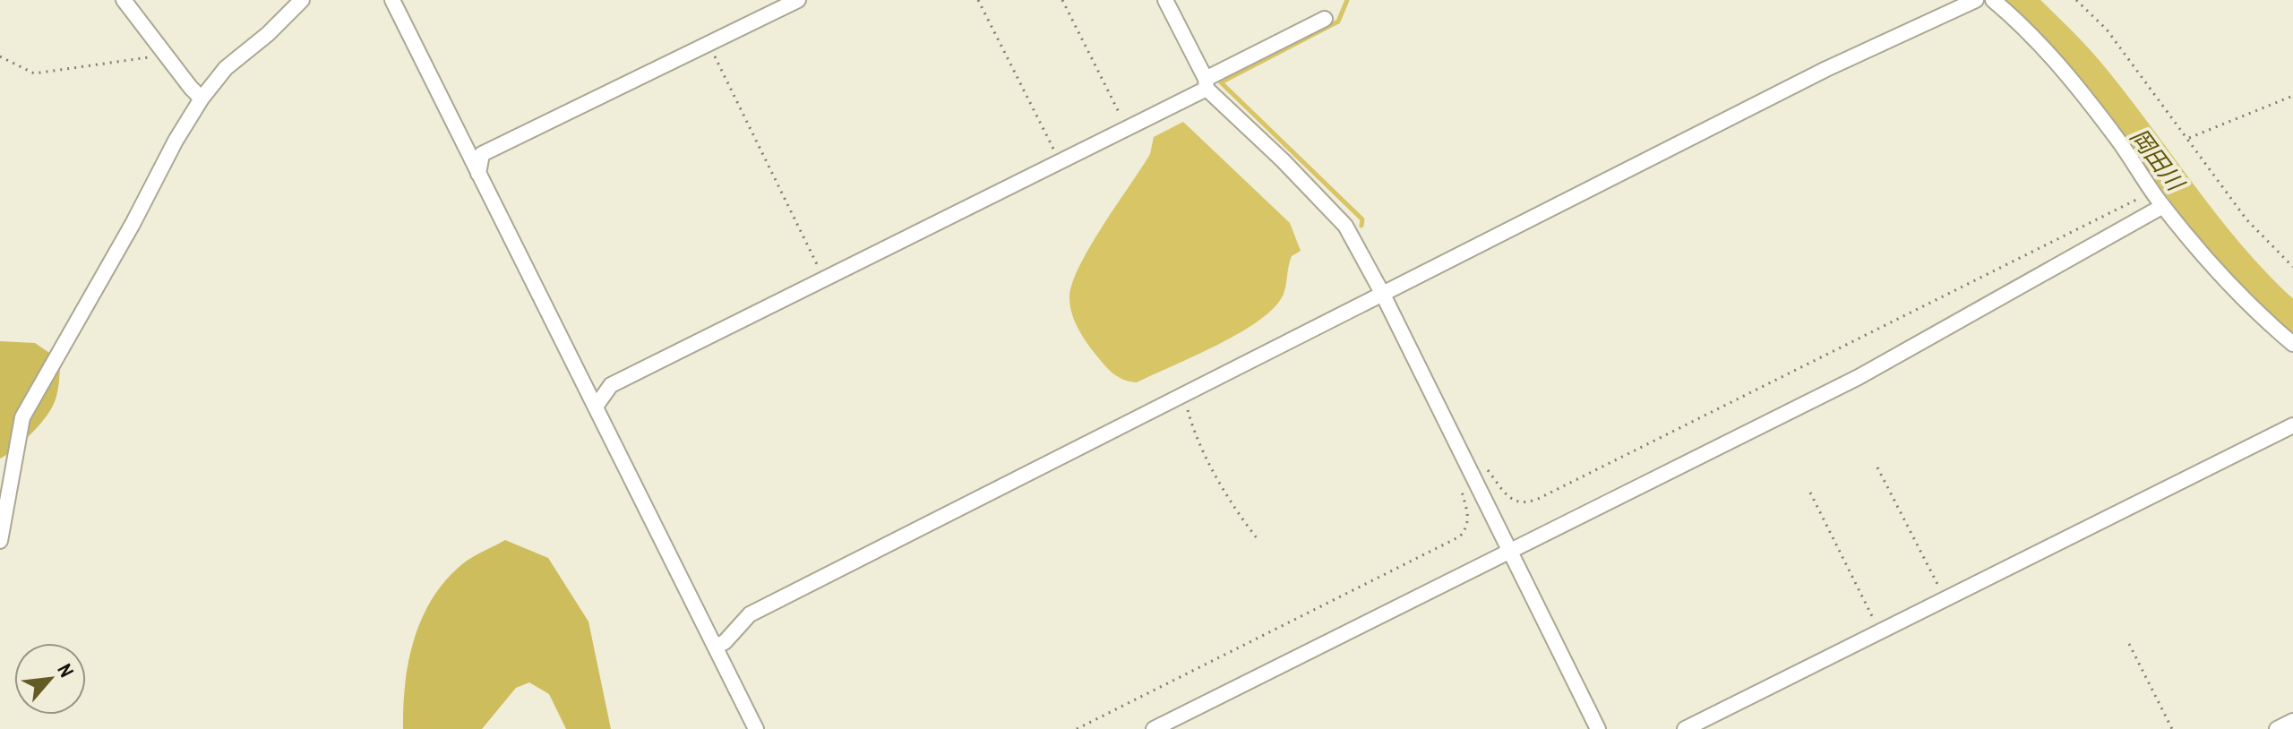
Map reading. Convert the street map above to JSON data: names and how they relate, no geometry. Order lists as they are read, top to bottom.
{
  "water": ["岡田川"],
  "north": "top right"
}
